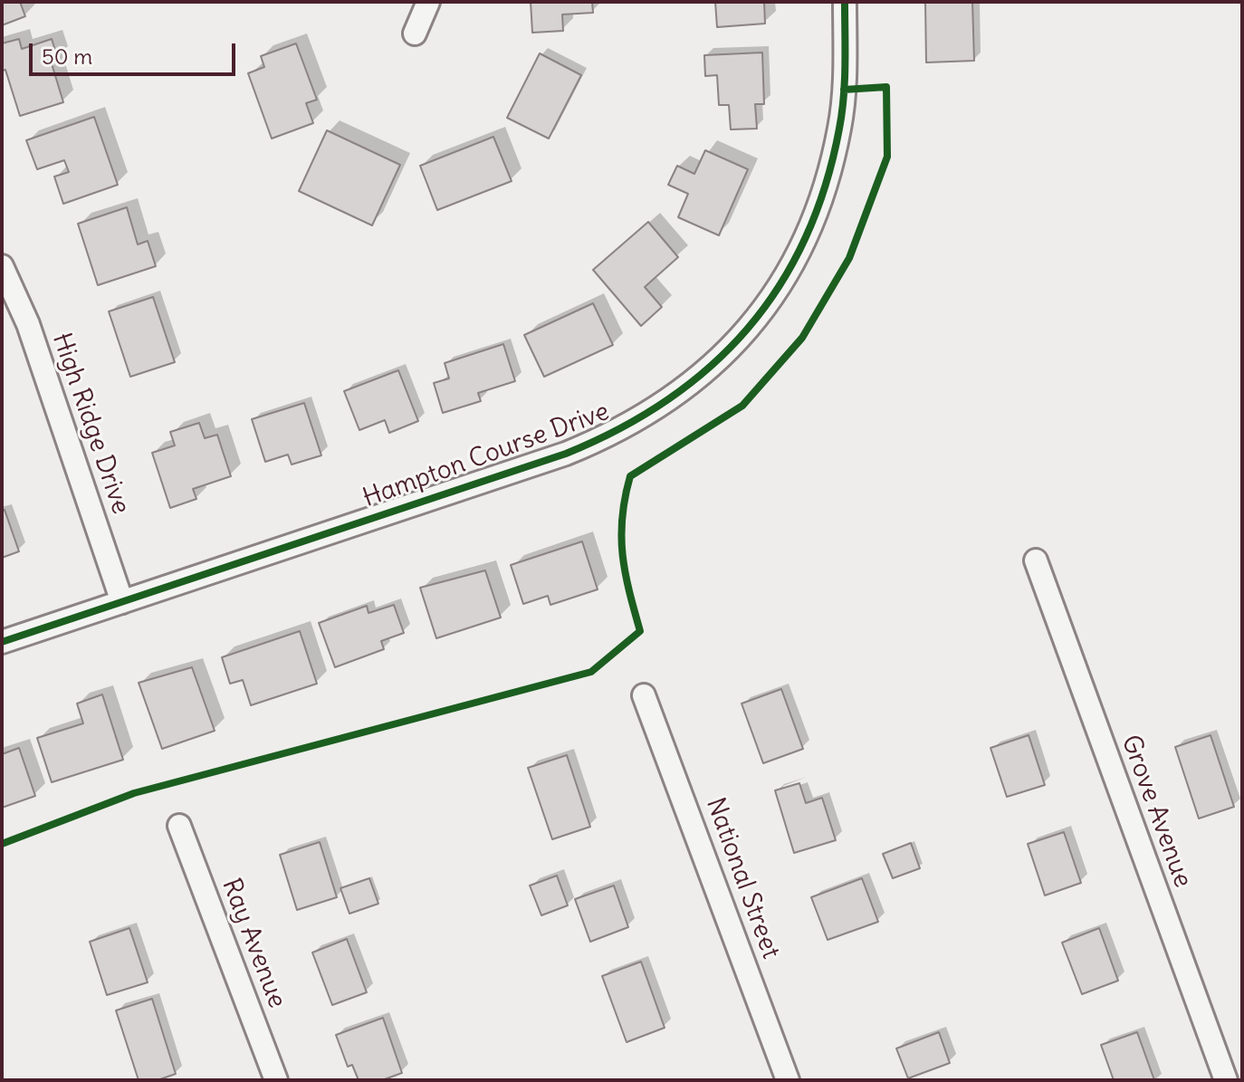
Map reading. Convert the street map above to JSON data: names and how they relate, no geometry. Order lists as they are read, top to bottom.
{
  "streets": {
    "street": [
      "High Ridge Drive",
      "Hampton Course Drive",
      "Grove Avenue",
      "National Street",
      "Ray Avenue"
    ]
  },
  "crossings": [
    ["High Ridge Drive", "Hampton Course Drive"]
  ],
  "scale_bar": "50 m"
}
